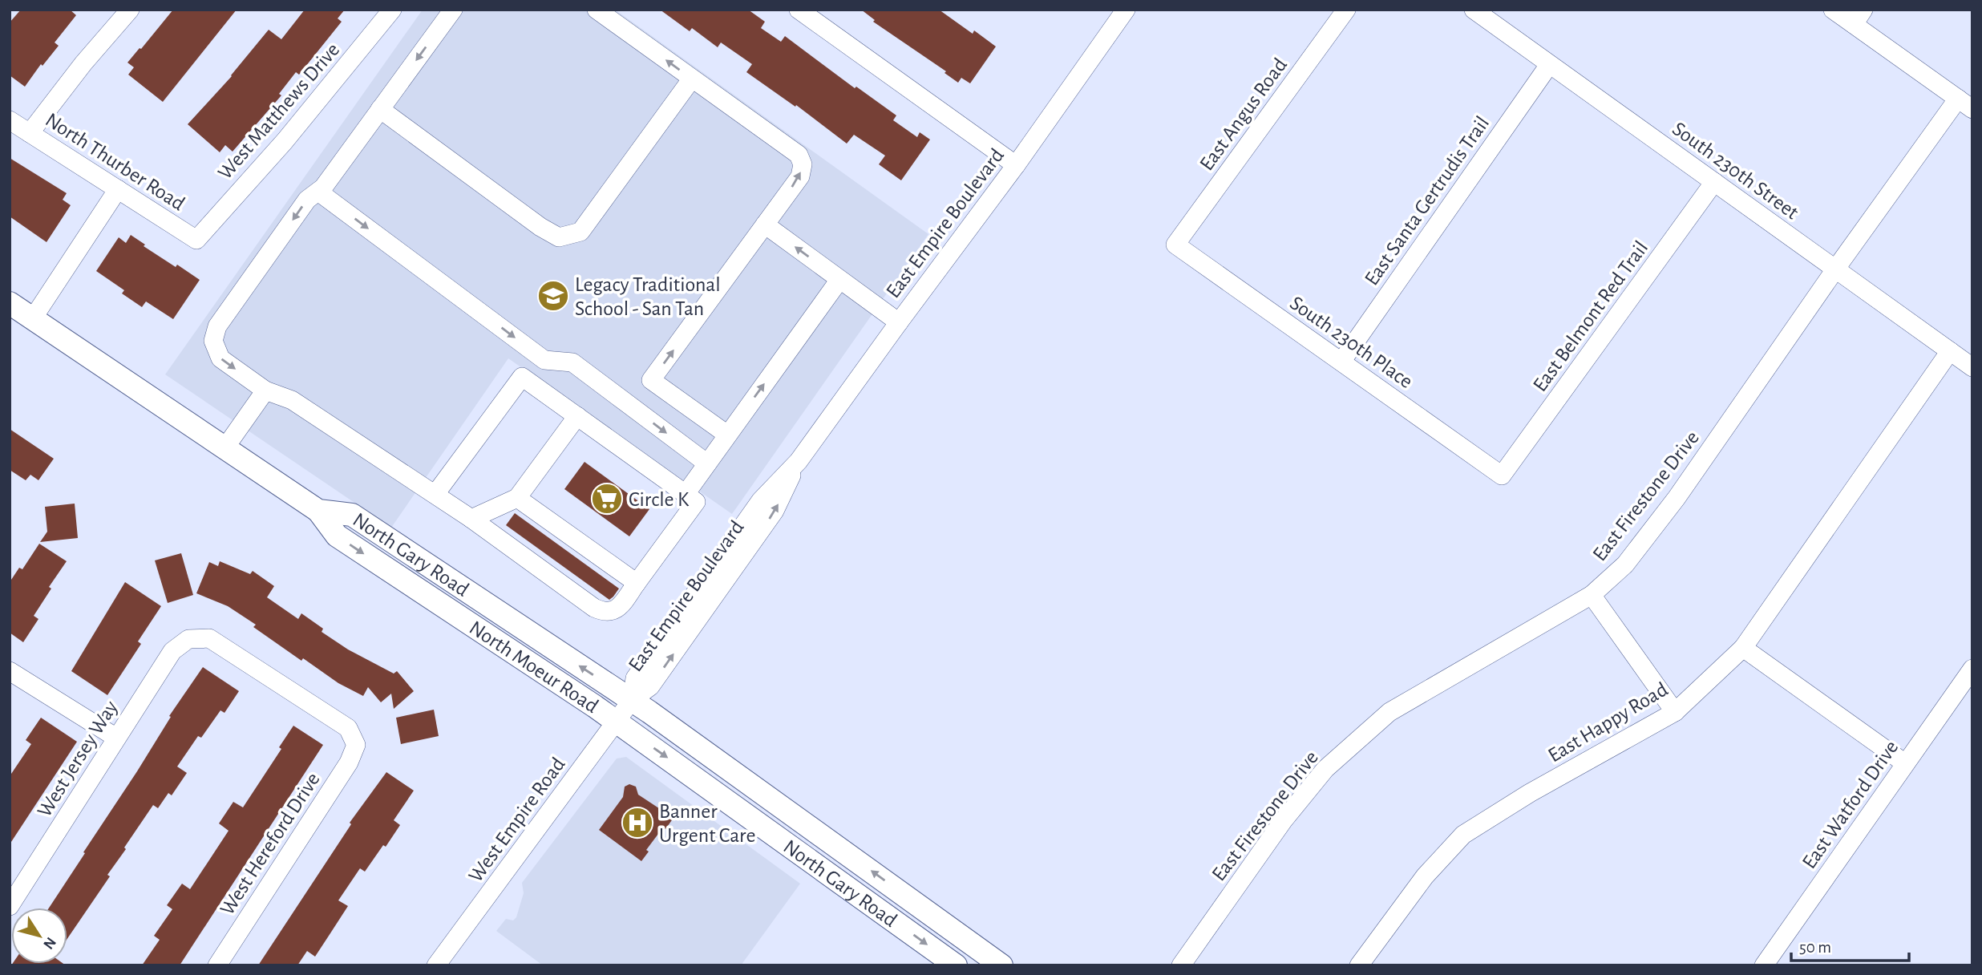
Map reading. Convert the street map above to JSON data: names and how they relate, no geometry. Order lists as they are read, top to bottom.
{
  "streets": {
    "main road": ["North Gary Road", "North Moeur Road"],
    "street": [
      "West Matthews Drive",
      "East Angus Road",
      "North Thurber Road",
      "South 230th Street",
      "East Santa Gertrudis Trail",
      "East Empire Boulevard",
      "East Belmont Red Trail",
      "South 230th Place",
      "East Firestone Drive",
      "East Happy Road",
      "West Jersey Way",
      "East Watford Drive",
      "West Empire Road",
      "West Hereford Drive"
    ]
  },
  "crossings": [
    ["West Matthews Drive", "North Thurber Road"],
    ["East Angus Road", "South 230th Place"],
    ["South 230th Street", "East Santa Gertrudis Trail"],
    ["South 230th Street", "East Belmont Red Trail"],
    ["South 230th Street", "East Firestone Drive"],
    ["South 230th Street", "East Happy Road"],
    ["East Santa Gertrudis Trail", "South 230th Place"],
    ["East Empire Boulevard", "North Gary Road"],
    ["East Empire Boulevard", "West Empire Road"],
    ["East Belmont Red Trail", "South 230th Place"],
    ["North Gary Road", "North Moeur Road"],
    ["North Gary Road", "West Empire Road"],
    ["North Moeur Road", "West Empire Road"],
    ["West Jersey Way", "West Hereford Drive"]
  ],
  "one_way": ["North Moeur Road"],
  "places": {
    "school or university": ["Legacy Traditional School - San Tan"],
    "supermarket": ["Circle K"],
    "hospital": ["Banner Urgent Care"]
  },
  "scale_bar": "50 m",
  "north": "bottom right"
}
